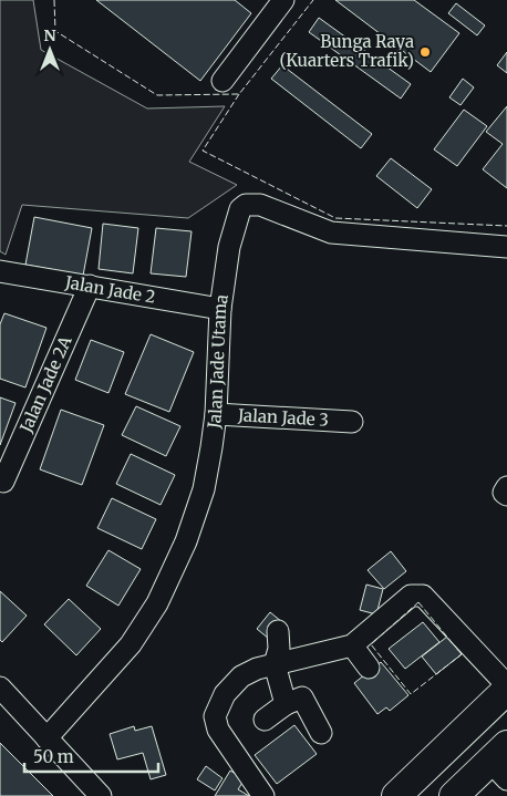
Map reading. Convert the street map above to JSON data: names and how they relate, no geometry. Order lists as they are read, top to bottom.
{
  "streets": {
    "street": [
      "Jalan Jade 2",
      "Jalan Jade Utama",
      "Jalan Jade 2A",
      "Jalan Jade 3"
    ]
  },
  "crossings": [
    ["Jalan Jade 2", "Jalan Jade Utama"],
    ["Jalan Jade 2", "Jalan Jade 2A"],
    ["Jalan Jade Utama", "Jalan Jade 3"]
  ],
  "places": ["Bunga Raya (Kuarters Trafik)"],
  "scale_bar": "50 m",
  "north": "top"
}
